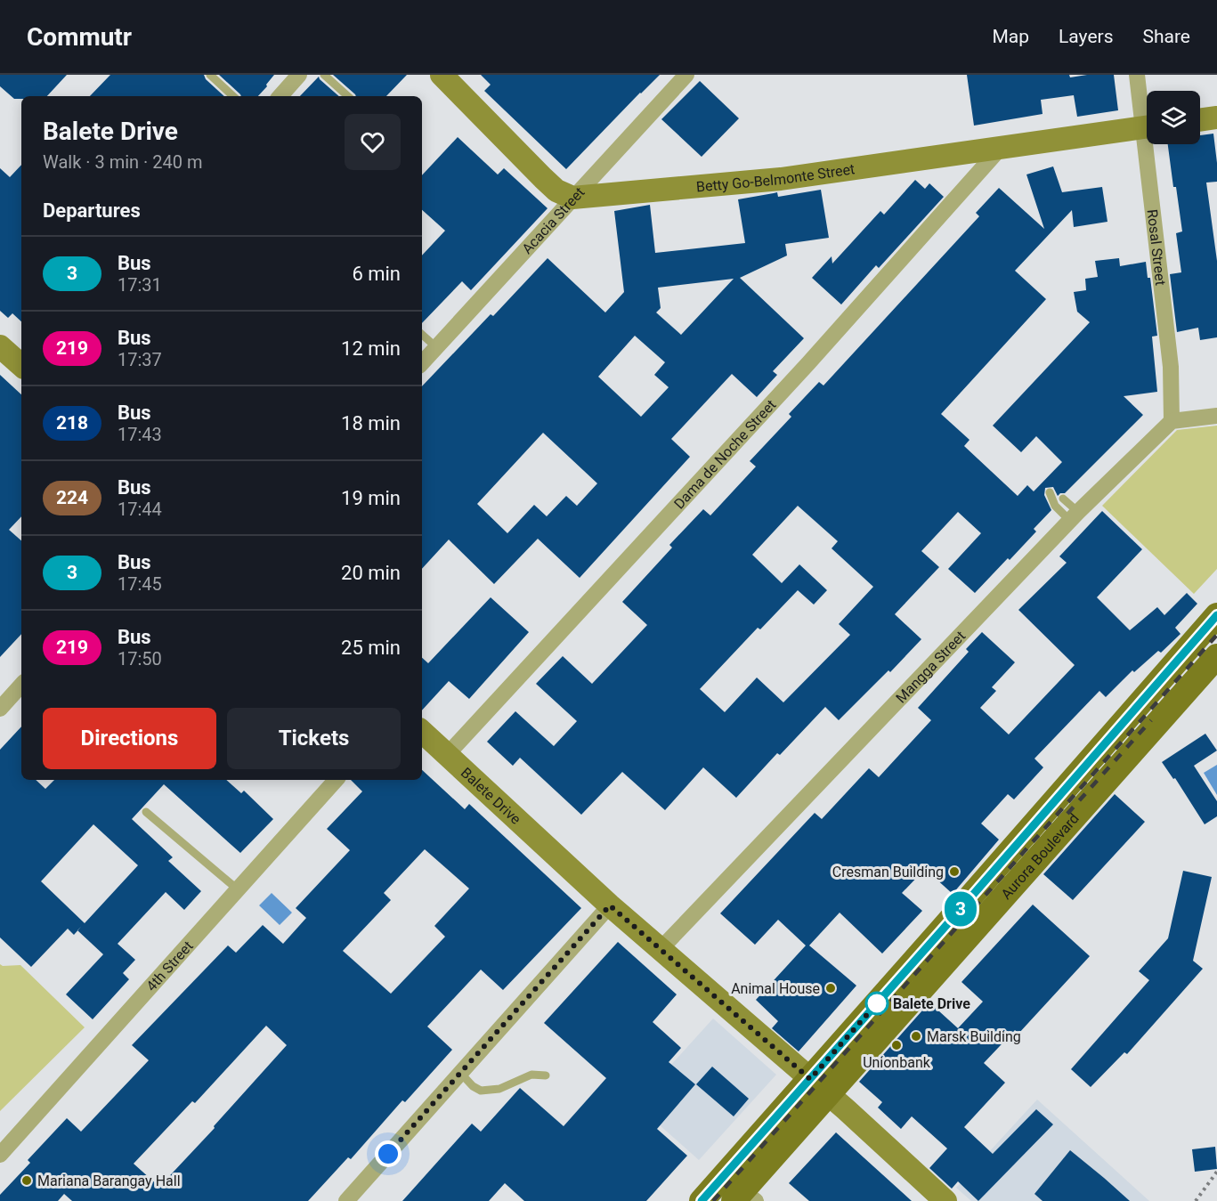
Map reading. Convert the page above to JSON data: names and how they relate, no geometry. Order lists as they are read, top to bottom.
{
  "streets": {
    "main road": ["Aurora Boulevard"],
    "street": [
      "Betty Go-Belmonte Street",
      "Acacia Street",
      "Rosal Street",
      "Dama de Noche Street",
      "Mangga Street",
      "Balete Drive",
      "4th Street"
    ]
  },
  "crossings": [
    ["Betty Go-Belmonte Street", "Acacia Street"],
    ["Betty Go-Belmonte Street", "Dama de Noche Street"],
    ["Rosal Street", "Mangga Street"],
    ["Dama de Noche Street", "Balete Drive"],
    ["Mangga Street", "Balete Drive"],
    ["Balete Drive", "Aurora Boulevard"]
  ],
  "places": [
    "Cresman Building",
    "Animal House",
    "Balete Drive",
    "Marsk Building",
    "Unionbank",
    "Mariana Barangay Hall"
  ],
  "lines": ["bus line 3"],
  "page": {
    "header": "Commutr",
    "nav": ["Map", "Layers", "Share"],
    "on_map": "3",
    "heading": [
      ["Balete Drive", "Walk · 3 min · 240 m"],
      "Departures"
    ],
    "list": [
      {
        "mark": "3",
        "name": "Bus",
        "note": "17:31",
        "value": "6 min"
      },
      {
        "mark": "219",
        "name": "Bus",
        "note": "17:37",
        "value": "12 min"
      },
      {
        "mark": "218",
        "name": "Bus",
        "note": "17:43",
        "value": "18 min"
      },
      {
        "mark": "224",
        "name": "Bus",
        "note": "17:44",
        "value": "19 min"
      },
      {
        "mark": "3",
        "name": "Bus",
        "note": "17:45",
        "value": "20 min"
      },
      {
        "mark": "219",
        "name": "Bus",
        "note": "17:50",
        "value": "25 min"
      }
    ],
    "buttons": ["Directions", "Tickets"]
  }
}
